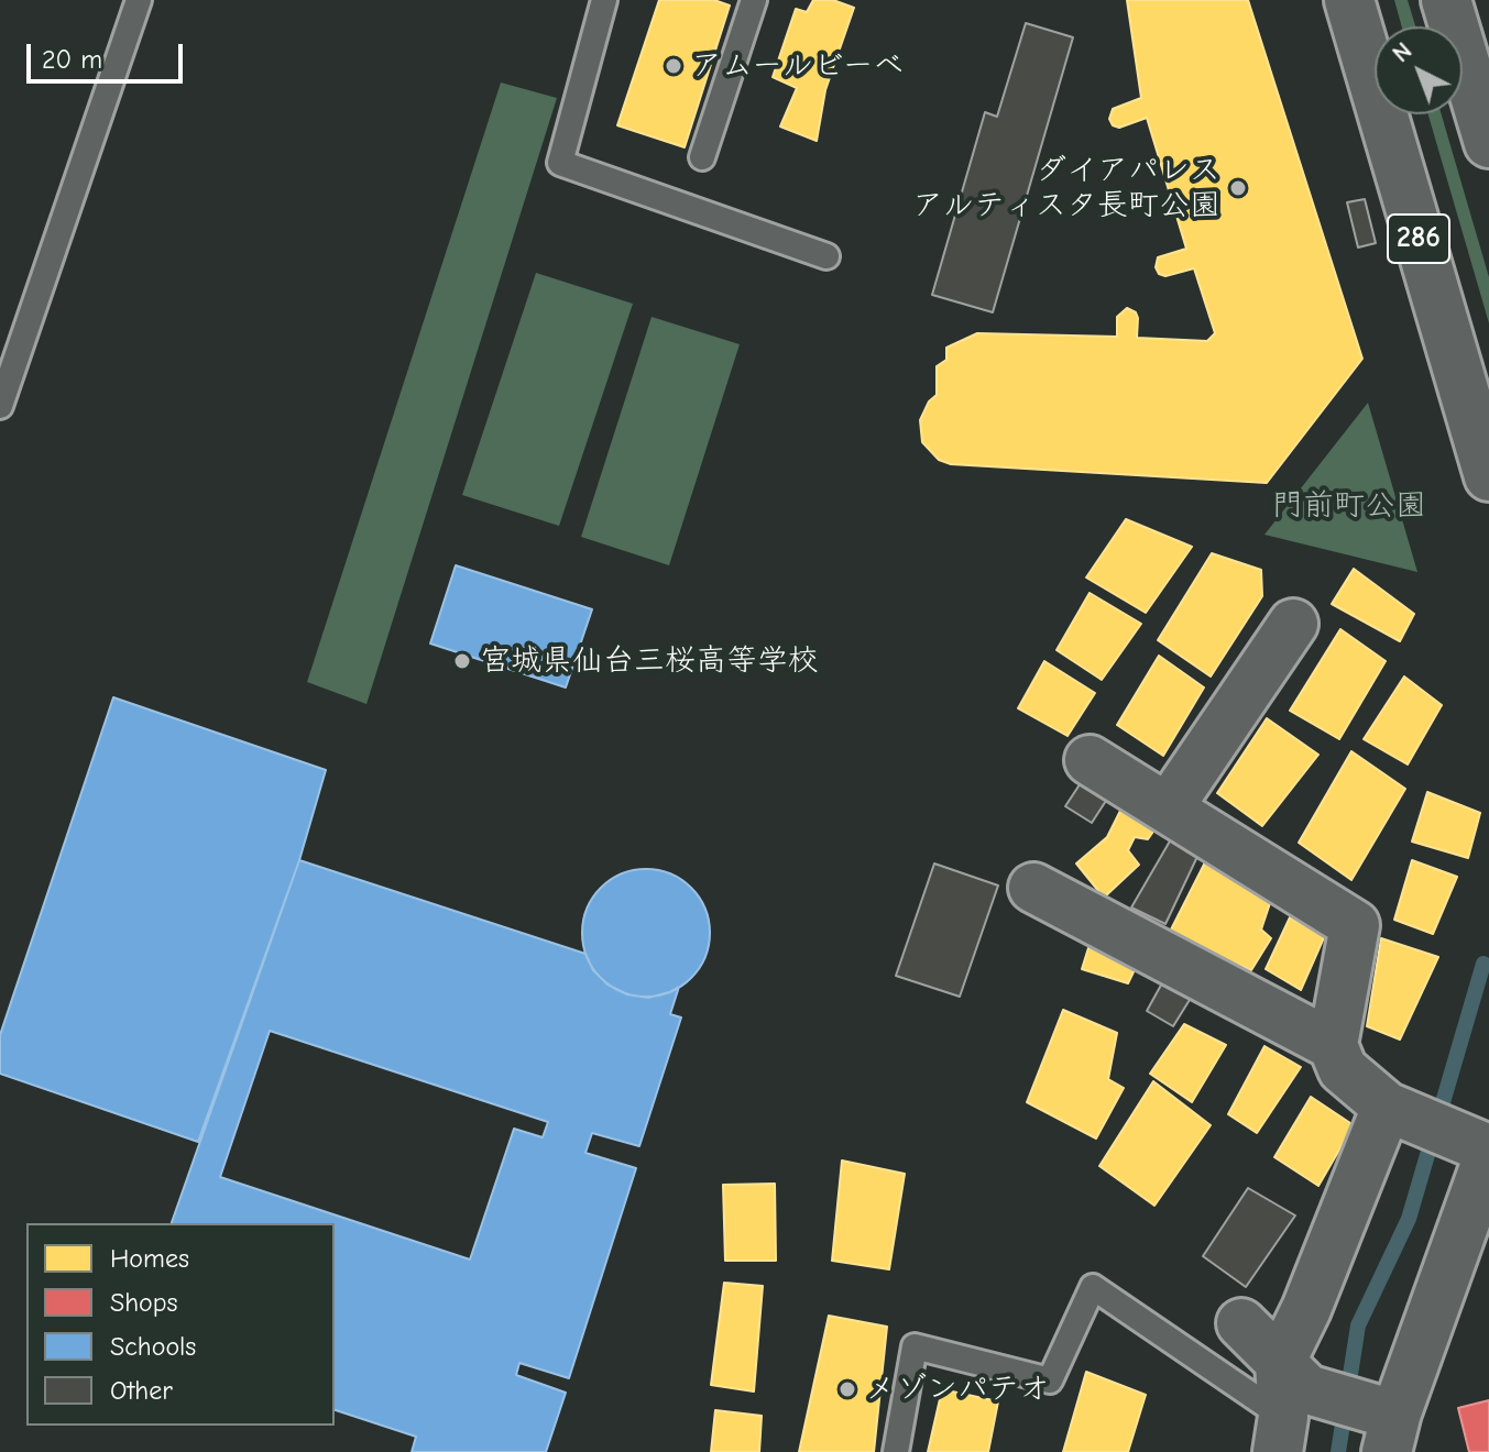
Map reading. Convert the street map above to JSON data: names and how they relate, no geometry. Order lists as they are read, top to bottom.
{
  "streets": {
    "main road": ["286"]
  },
  "parks": ["門前町公園"],
  "places": [
    "アムールビーベ",
    "ダイアパレス アルティスタ長町公園",
    "宮城県仙台三桜高等学校",
    "メゾンパテオ"
  ],
  "legend": [
    "Homes",
    "Shops",
    "Schools",
    "Other"
  ],
  "scale_bar": "20 m",
  "north": "top left"
}
